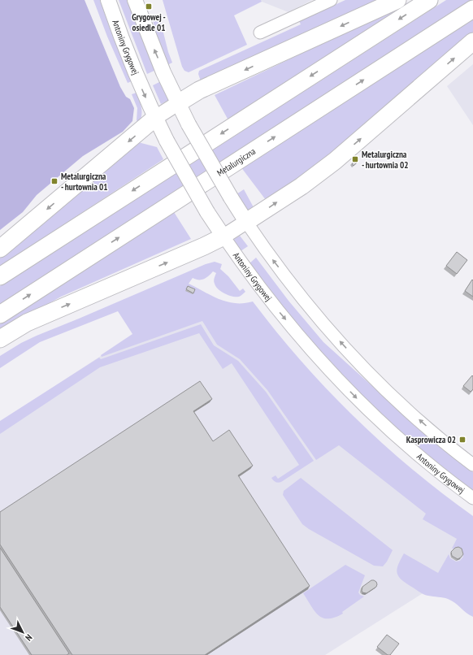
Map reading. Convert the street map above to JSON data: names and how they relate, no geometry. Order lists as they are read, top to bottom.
{
  "streets": {
    "main road": ["Metalurgiczna"],
    "street": ["Antoniny Grygowej"]
  },
  "places": {
    "transit": [
      "Grygowej - osiedle 01",
      "Metalurgiczna - hurtownia 02",
      "Metalurgiczna - hurtownia 01",
      "Kasprowicza 02"
    ]
  },
  "north": "bottom right"
}
